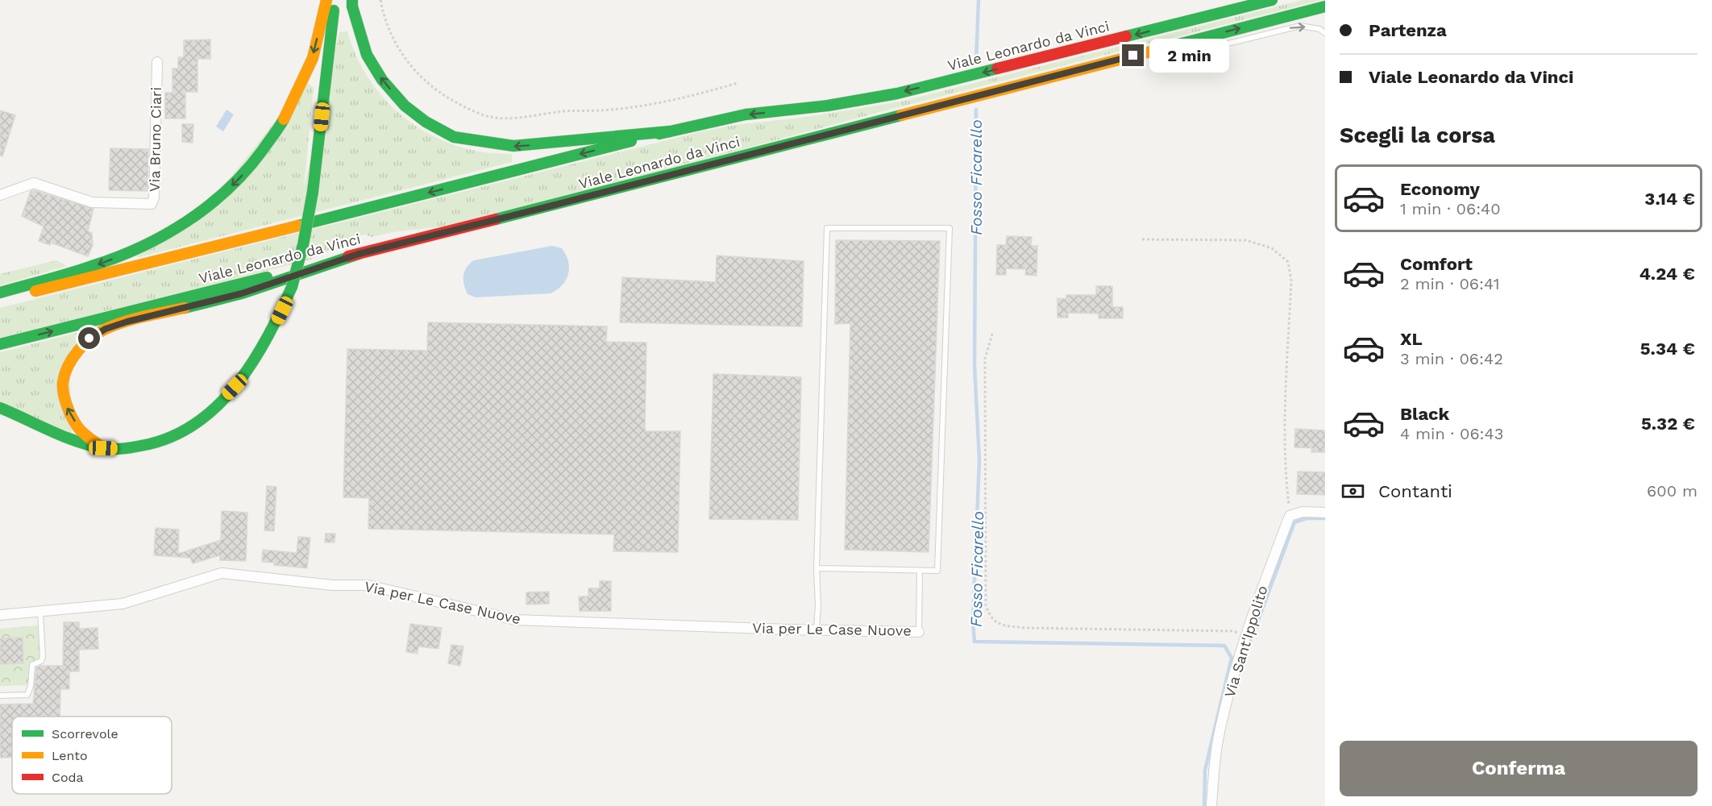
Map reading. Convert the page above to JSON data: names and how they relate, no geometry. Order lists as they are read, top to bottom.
{
  "streets": {
    "main road": ["Viale Leonardo da Vinci"],
    "street": ["Via Bruno Ciari", "Via per Le Case Nuove", "Via Sant'Ippolito"]
  },
  "water": ["Fosso Ficarello"],
  "legend": ["Scorrevole", "Lento", "Coda"],
  "page": {
    "banner": ["Partenza", "Viale Leonardo da Vinci"],
    "bubble": "2 min",
    "heading": "Scegli la corsa",
    "list": [
      {
        "name": "Economy",
        "note": "1 min · 06:40",
        "value": "3.14 €"
      },
      {
        "name": "Comfort",
        "note": "2 min · 06:41",
        "value": "4.24 €"
      },
      {
        "name": "XL",
        "note": "3 min · 06:42",
        "value": "5.34 €"
      },
      {
        "name": "Black",
        "note": "4 min · 06:43",
        "value": "5.32 €"
      }
    ],
    "pay": ["Contanti", "600 m"],
    "buttons": "Conferma"
  }
}
